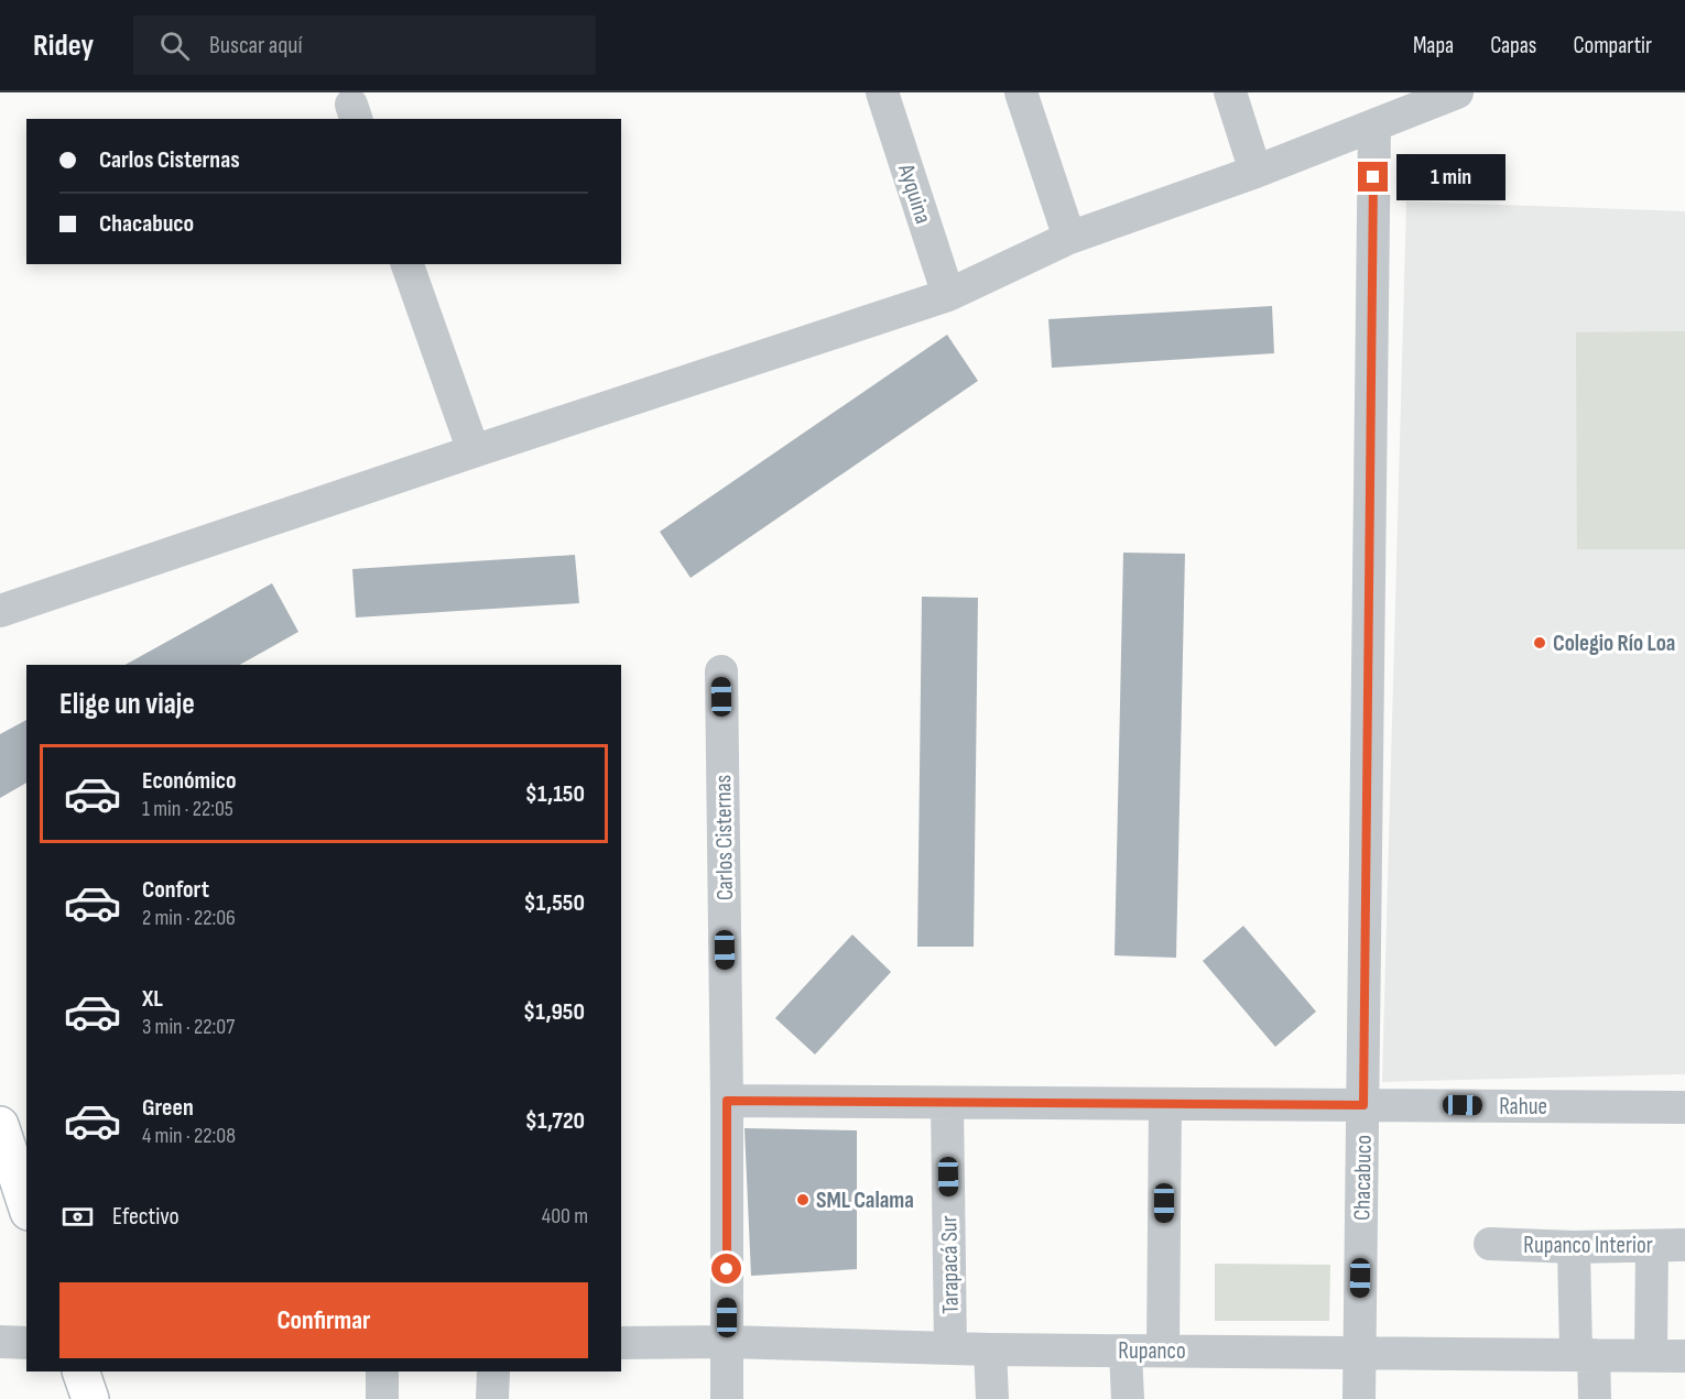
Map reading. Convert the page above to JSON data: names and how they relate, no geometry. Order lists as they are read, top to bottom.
{
  "streets": {
    "street": [
      "Ayquina",
      "Carlos Cisternas",
      "Rahue",
      "Chacabuco",
      "Rupanco Interior",
      "Tarapacá Sur",
      "Rupanco"
    ]
  },
  "crossings": [
    ["Carlos Cisternas", "Rahue"],
    ["Carlos Cisternas", "Rupanco"],
    ["Rahue", "Chacabuco"],
    ["Rahue", "Tarapacá Sur"],
    ["Chacabuco", "Rupanco"],
    ["Tarapacá Sur", "Rupanco"]
  ],
  "places": ["Colegio Río Loa", "SML Calama"],
  "page": {
    "header": "Ridey",
    "search": "Buscar aquí",
    "nav": ["Mapa", "Capas", "Compartir"],
    "banner": ["Carlos Cisternas", "Chacabuco"],
    "bubble": "1 min",
    "heading": "Elige un viaje",
    "list": [
      {
        "name": "Económico",
        "note": "1 min · 22:05",
        "value": "$1,150"
      },
      {
        "name": "Confort",
        "note": "2 min · 22:06",
        "value": "$1,550"
      },
      {
        "name": "XL",
        "note": "3 min · 22:07",
        "value": "$1,950"
      },
      {
        "name": "Green",
        "note": "4 min · 22:08",
        "value": "$1,720"
      }
    ],
    "pay": ["Efectivo", "400 m"],
    "buttons": "Confirmar"
  }
}
